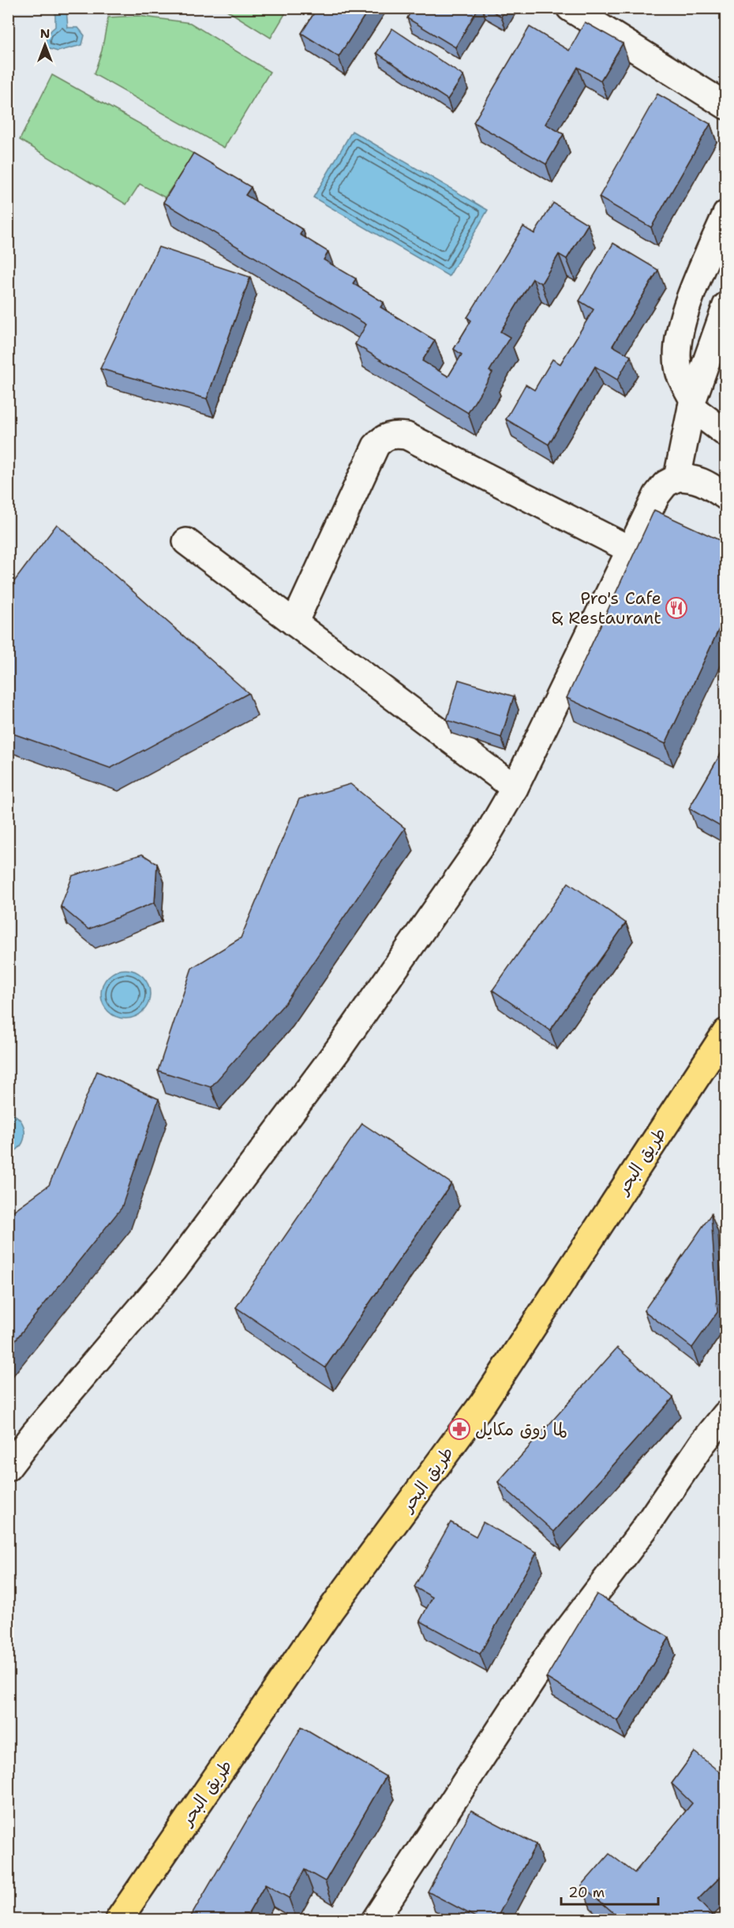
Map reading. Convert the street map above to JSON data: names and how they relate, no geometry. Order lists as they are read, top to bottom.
{
  "streets": {
    "main road": ["طريق البحر"]
  },
  "places": {
    "restaurant": ["Pro's Cafe & Restaurant"],
    "pharmacy": ["لما زوق مكايل"]
  },
  "scale_bar": "20 m",
  "north": "top"
}
